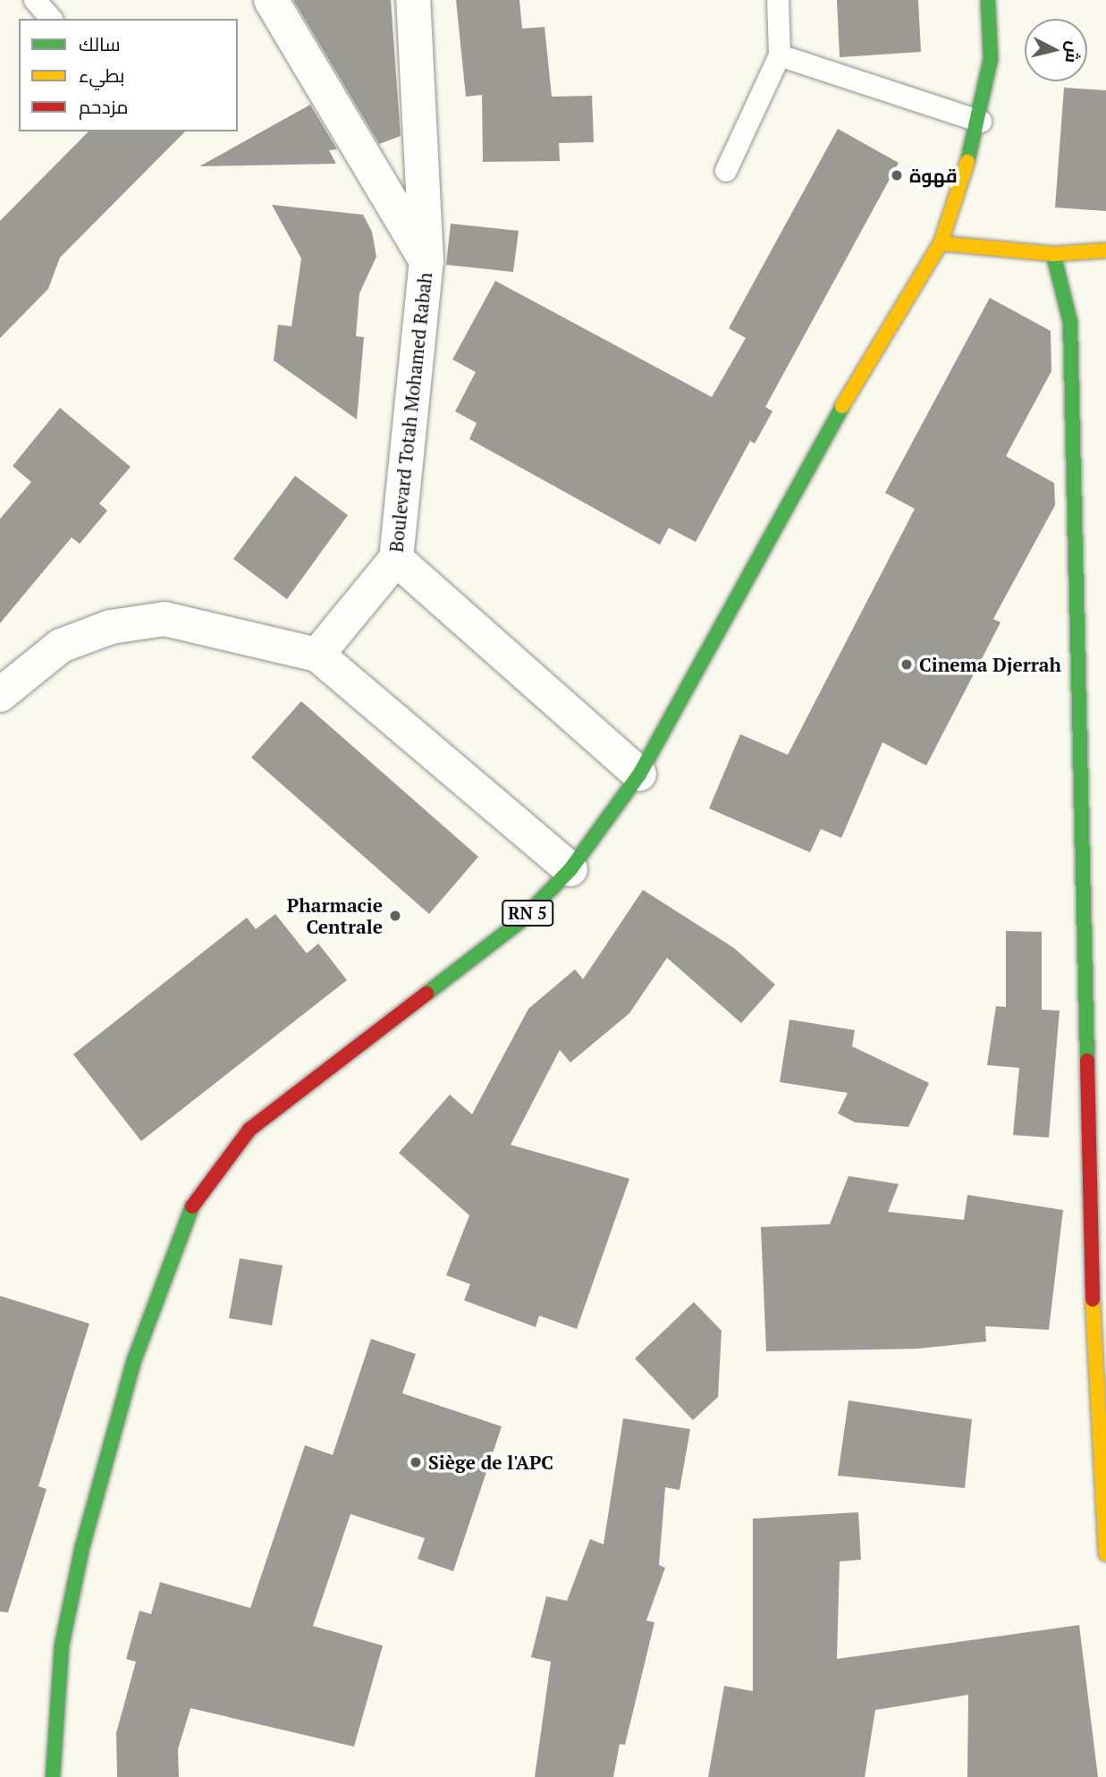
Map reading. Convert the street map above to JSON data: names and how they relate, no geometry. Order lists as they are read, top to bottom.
{
  "streets": {
    "main road": ["RN 5"],
    "street": ["Boulevard Totah Mohamed Rabah"]
  },
  "places": [
    "قهوة",
    "Cinema Djerrah",
    "Pharmacie Centrale",
    "Siège de l'APC"
  ],
  "legend": ["سالك", "بطيء", "مزدحم"],
  "north": "right"
}
